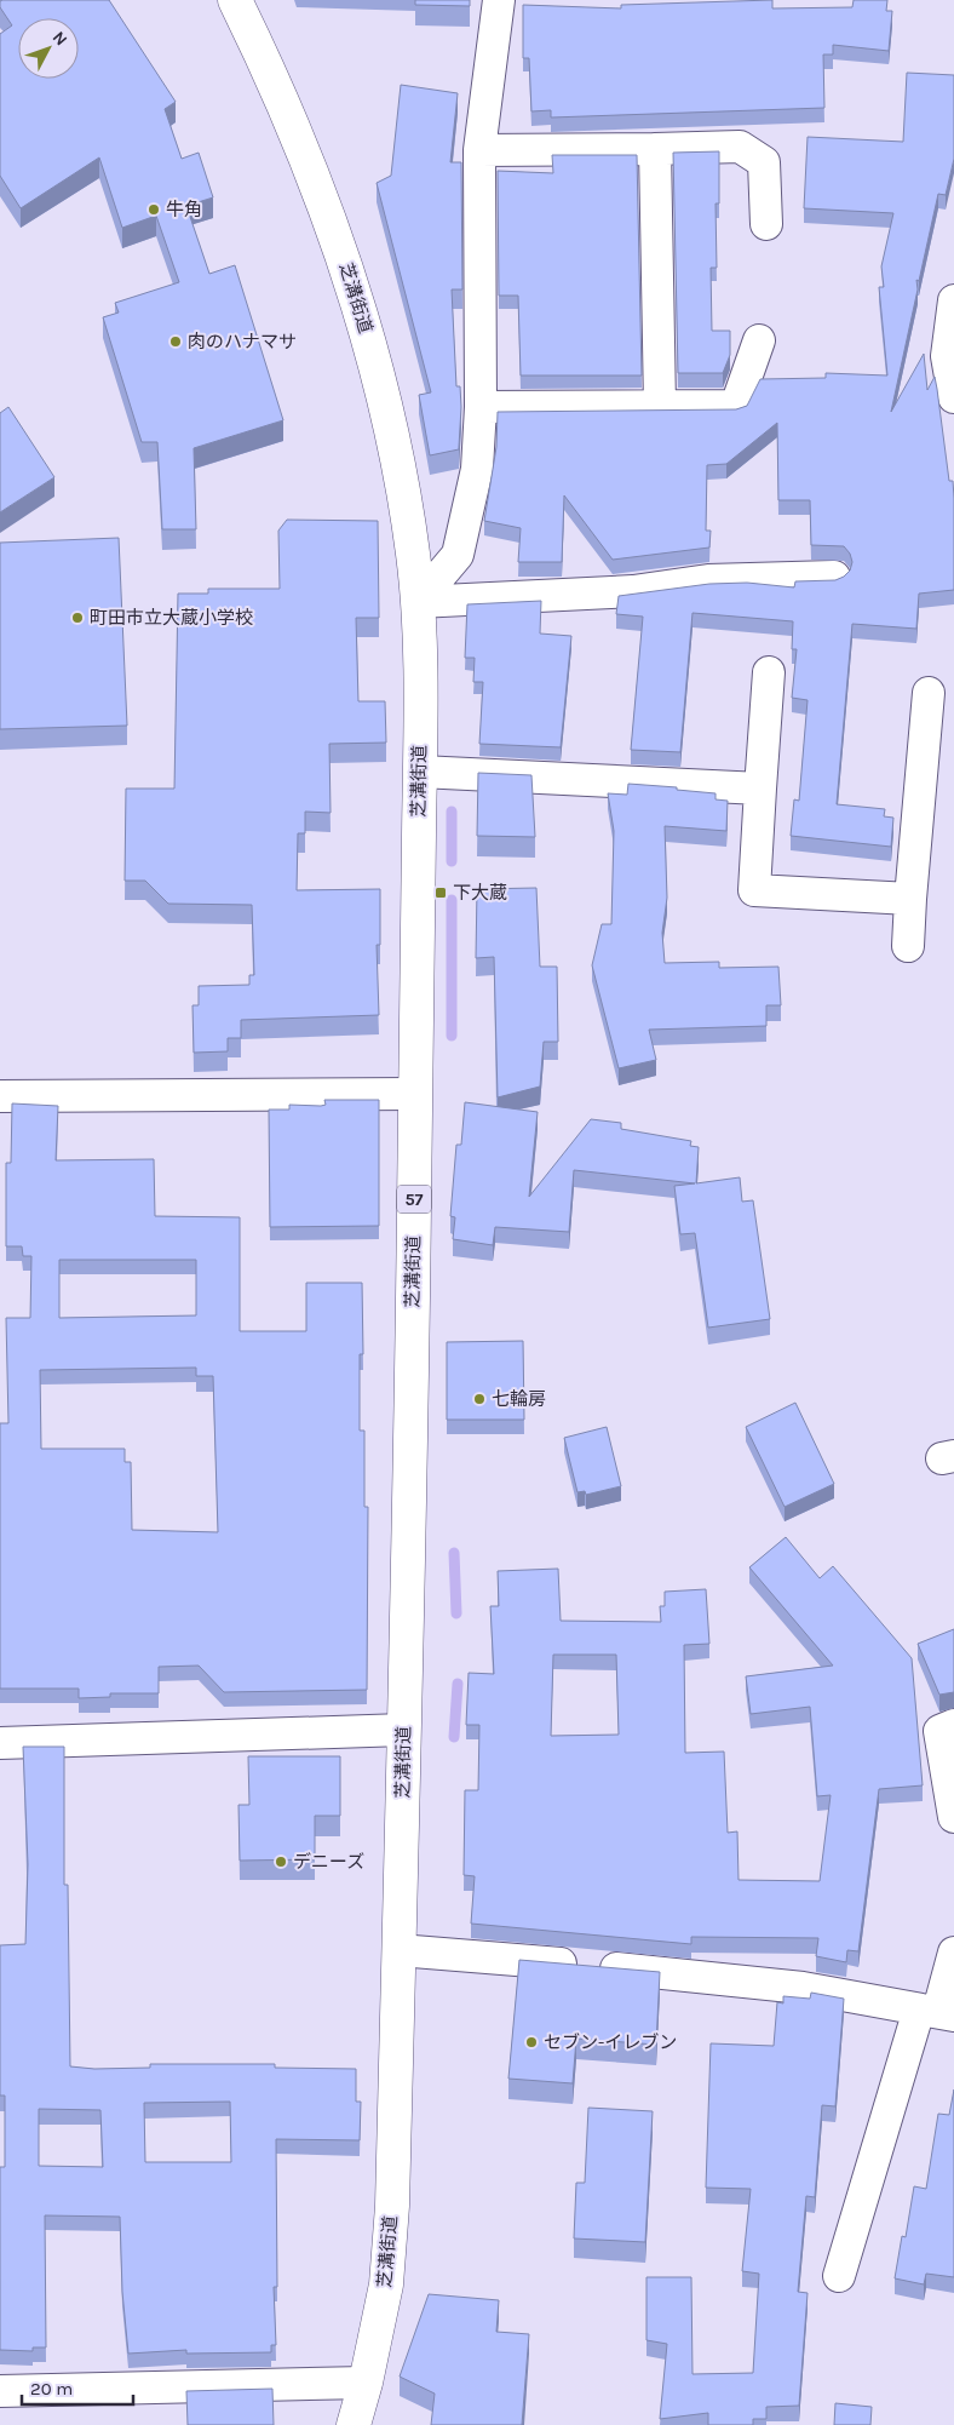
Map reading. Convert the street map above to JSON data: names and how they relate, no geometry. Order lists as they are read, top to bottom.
{
  "streets": {
    "main road": ["芝溝街道", "57"]
  },
  "places": {
    "other": [
      "牛角",
      "肉のハナマサ",
      "町田市立大蔵小学校",
      "七輪房",
      "デニーズ",
      "セブン-イレブン"
    ],
    "transit": ["下大蔵"]
  },
  "scale_bar": "20 m",
  "north": "top right"
}
